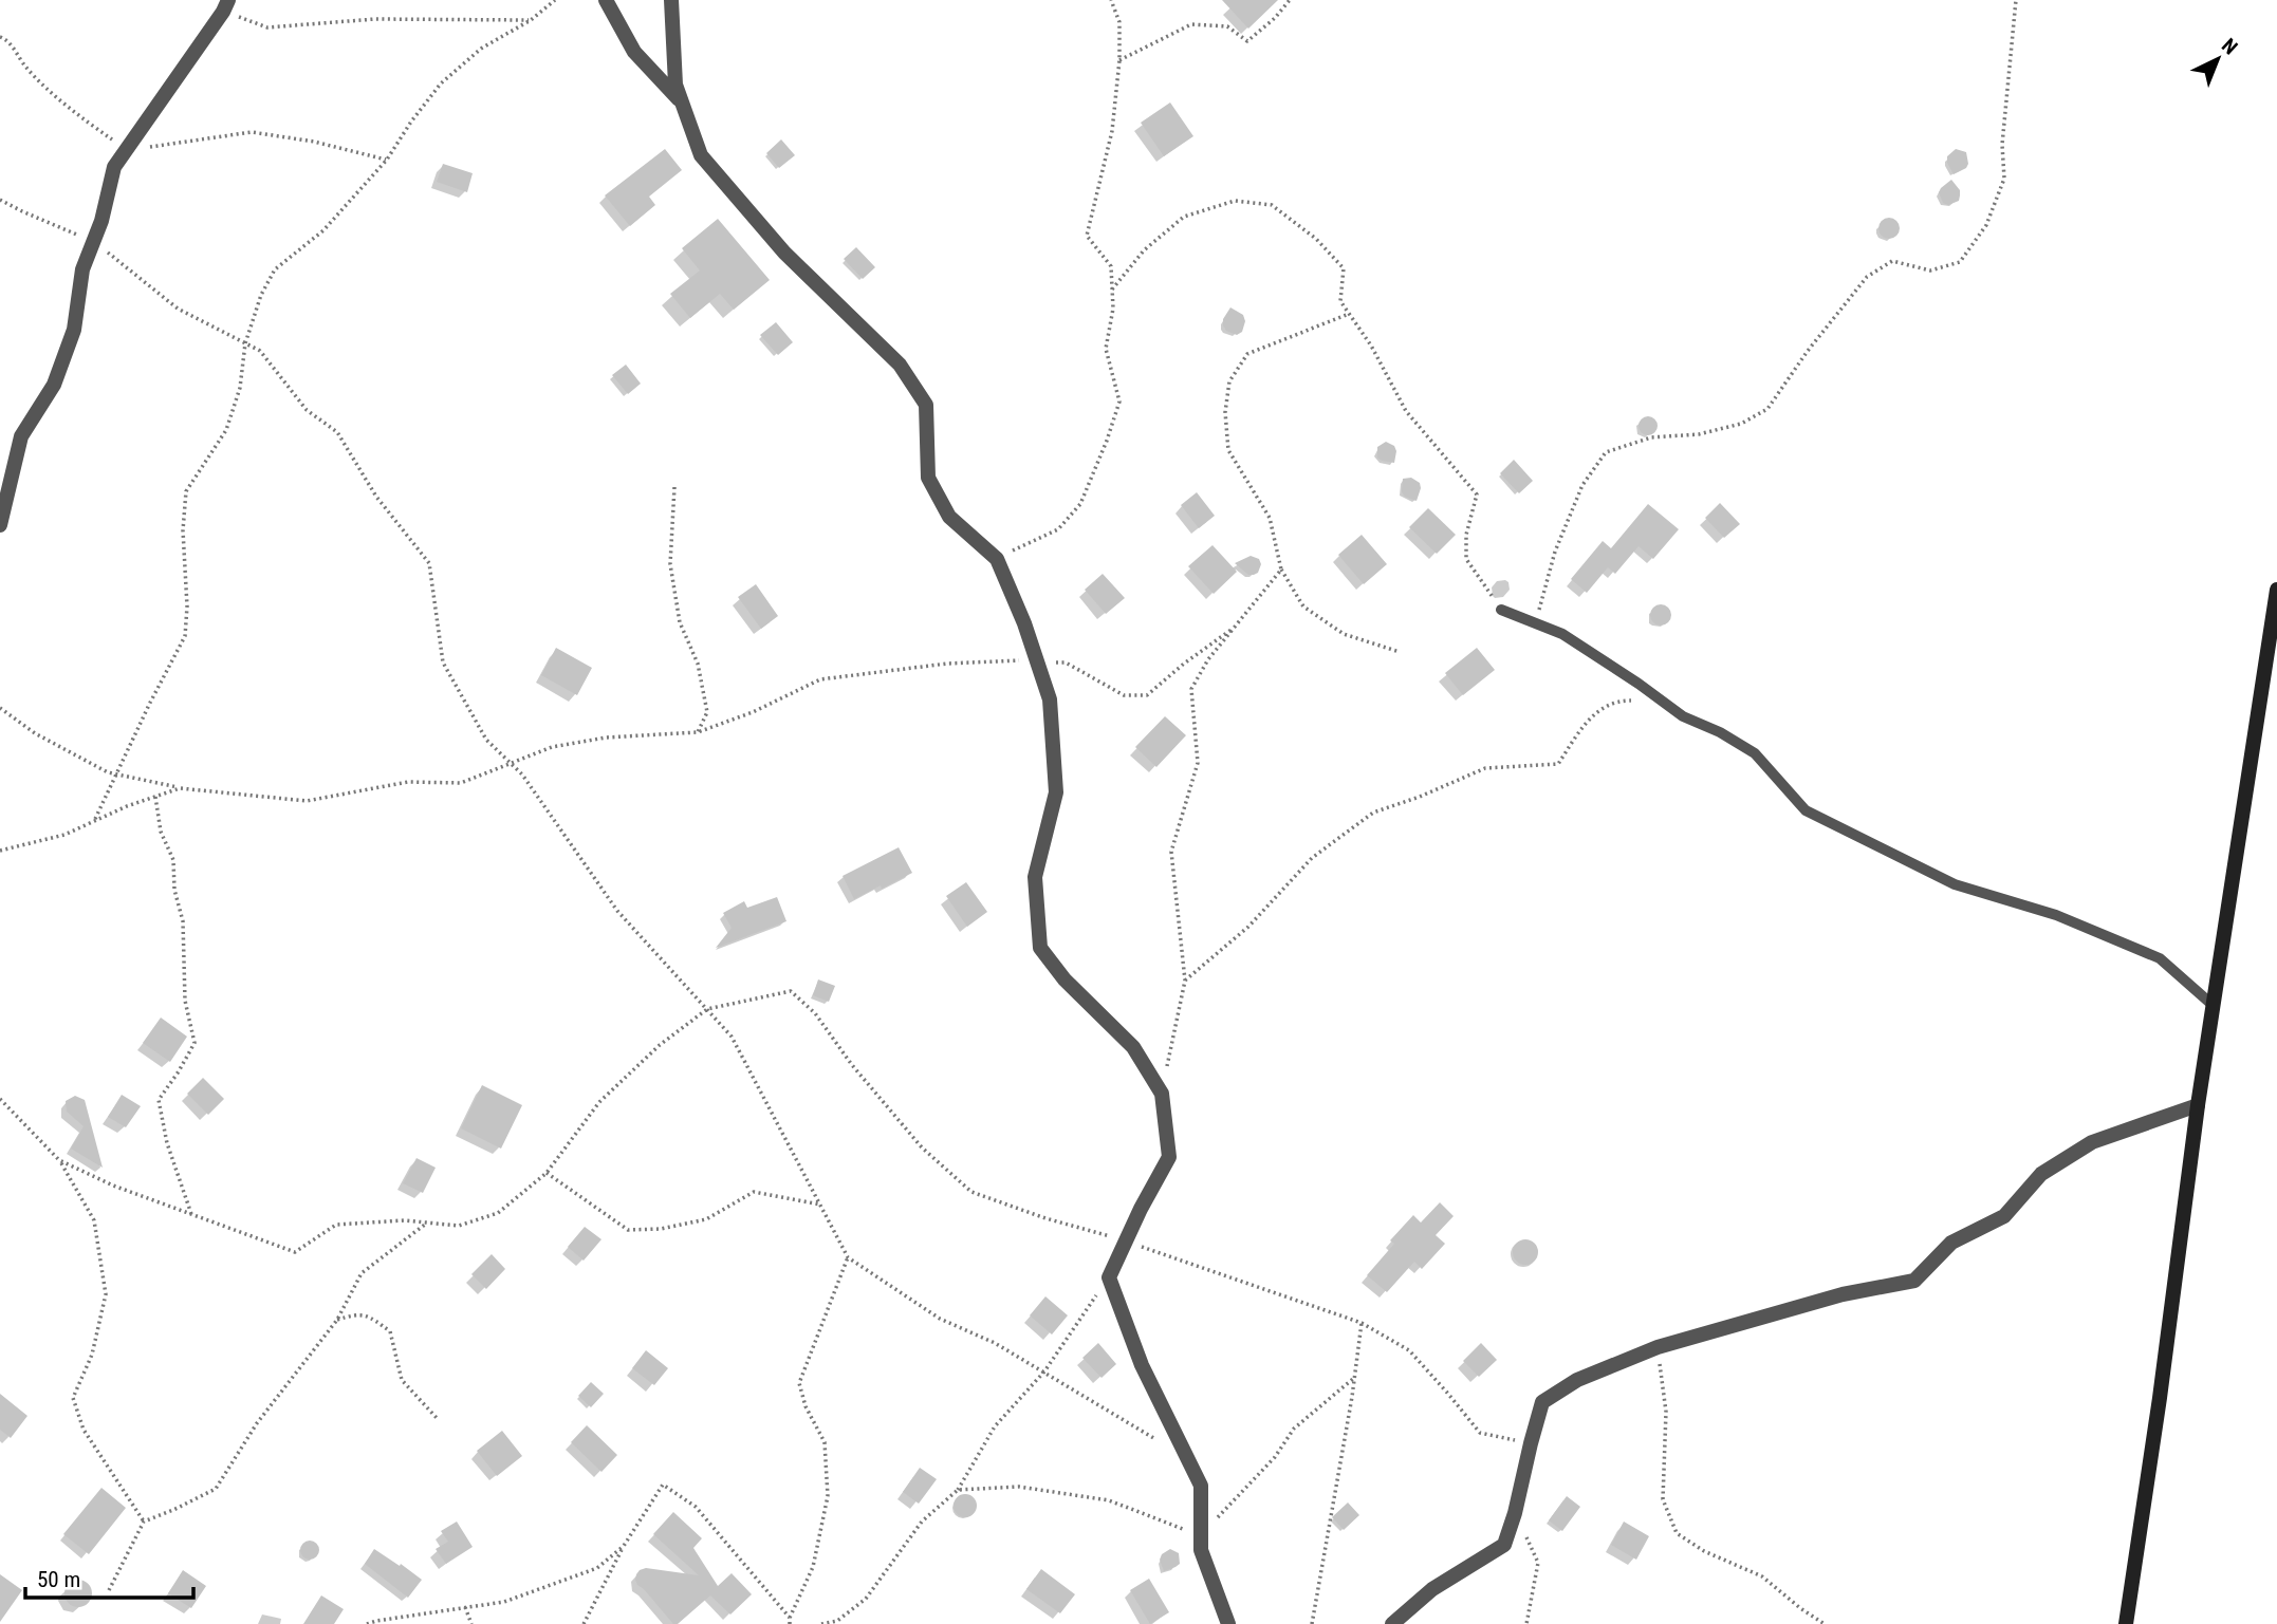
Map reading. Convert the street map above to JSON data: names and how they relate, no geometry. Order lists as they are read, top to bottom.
{
  "scale_bar": "50 m",
  "north": "top right"
}
